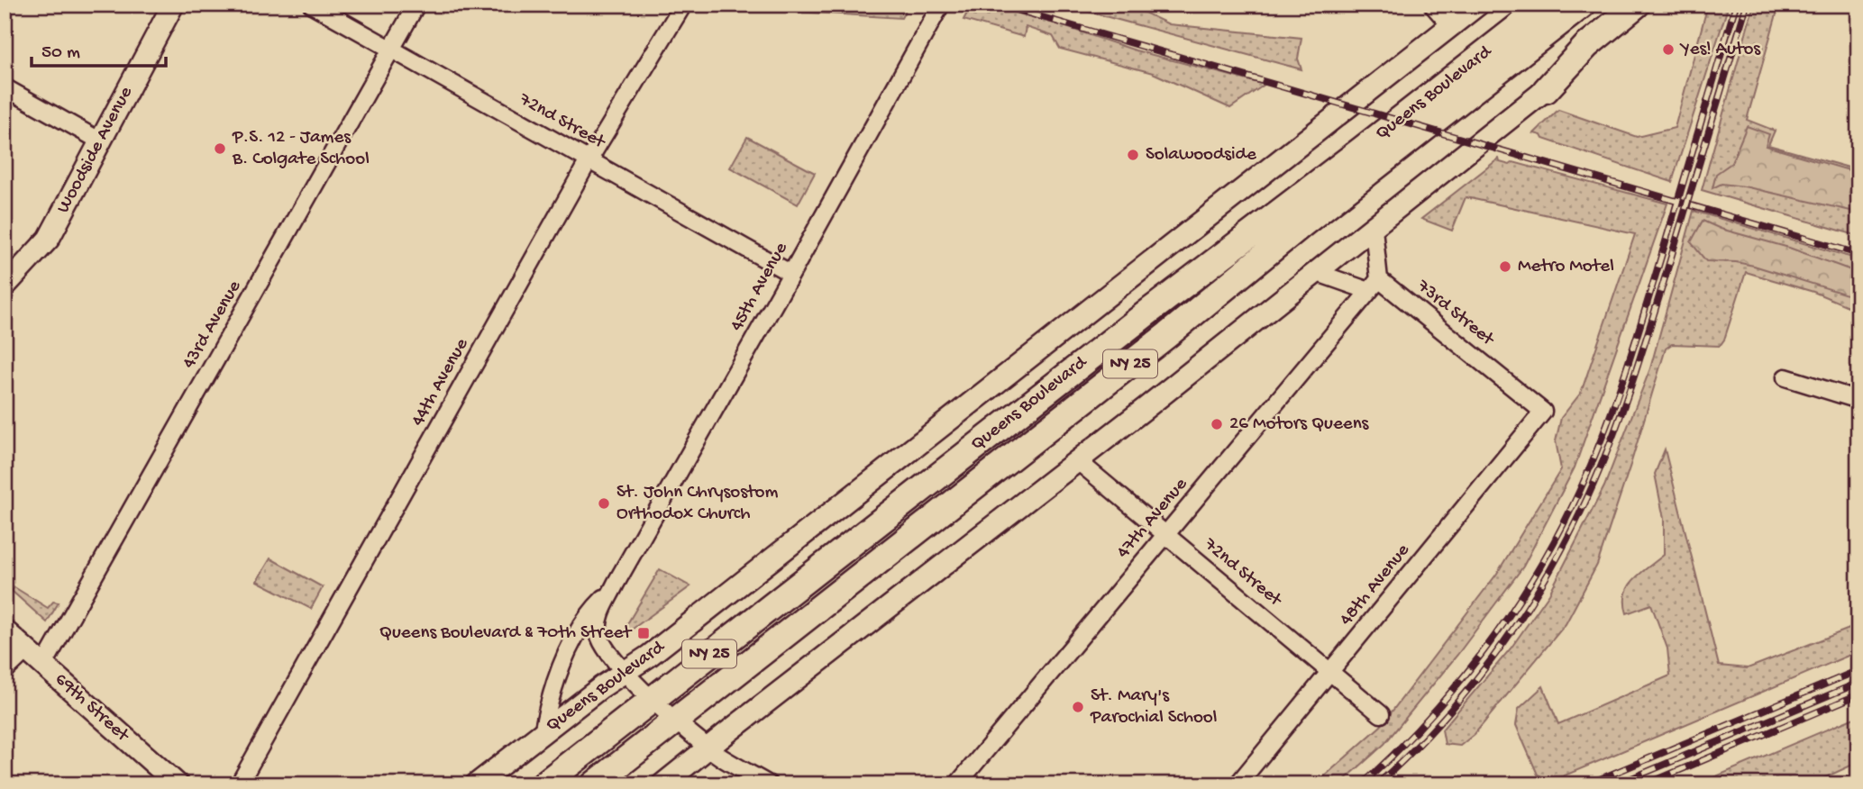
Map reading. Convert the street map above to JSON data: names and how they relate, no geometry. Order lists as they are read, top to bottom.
{
  "streets": {
    "main road": ["Queens Boulevard", "NY 25"],
    "street": [
      "72nd Street",
      "Woodside Avenue",
      "45th Avenue",
      "73rd Street",
      "43rd Avenue",
      "44th Avenue",
      "47th Avenue",
      "48th Avenue",
      "69th Street"
    ]
  },
  "crossings": [
    ["Queens Boulevard", "45th Avenue"],
    ["72nd Street", "45th Avenue"],
    ["72nd Street", "43rd Avenue"],
    ["72nd Street", "44th Avenue"],
    ["72nd Street", "47th Avenue"],
    ["72nd Street", "48th Avenue"],
    ["73rd Street", "47th Avenue"],
    ["73rd Street", "48th Avenue"],
    ["43rd Avenue", "69th Street"]
  ],
  "places": {
    "other": [
      "Yes! Autos",
      "P.S. 12 - James B. Colgate School",
      "Solawoodside",
      "Metro Motel",
      "26 Motors Queens",
      "St. John Chrysostom Orthodox Church",
      "St. Mary's Parochial School"
    ],
    "transit": ["Queens Boulevard & 70th Street"]
  },
  "scale_bar": "50 m"
}
